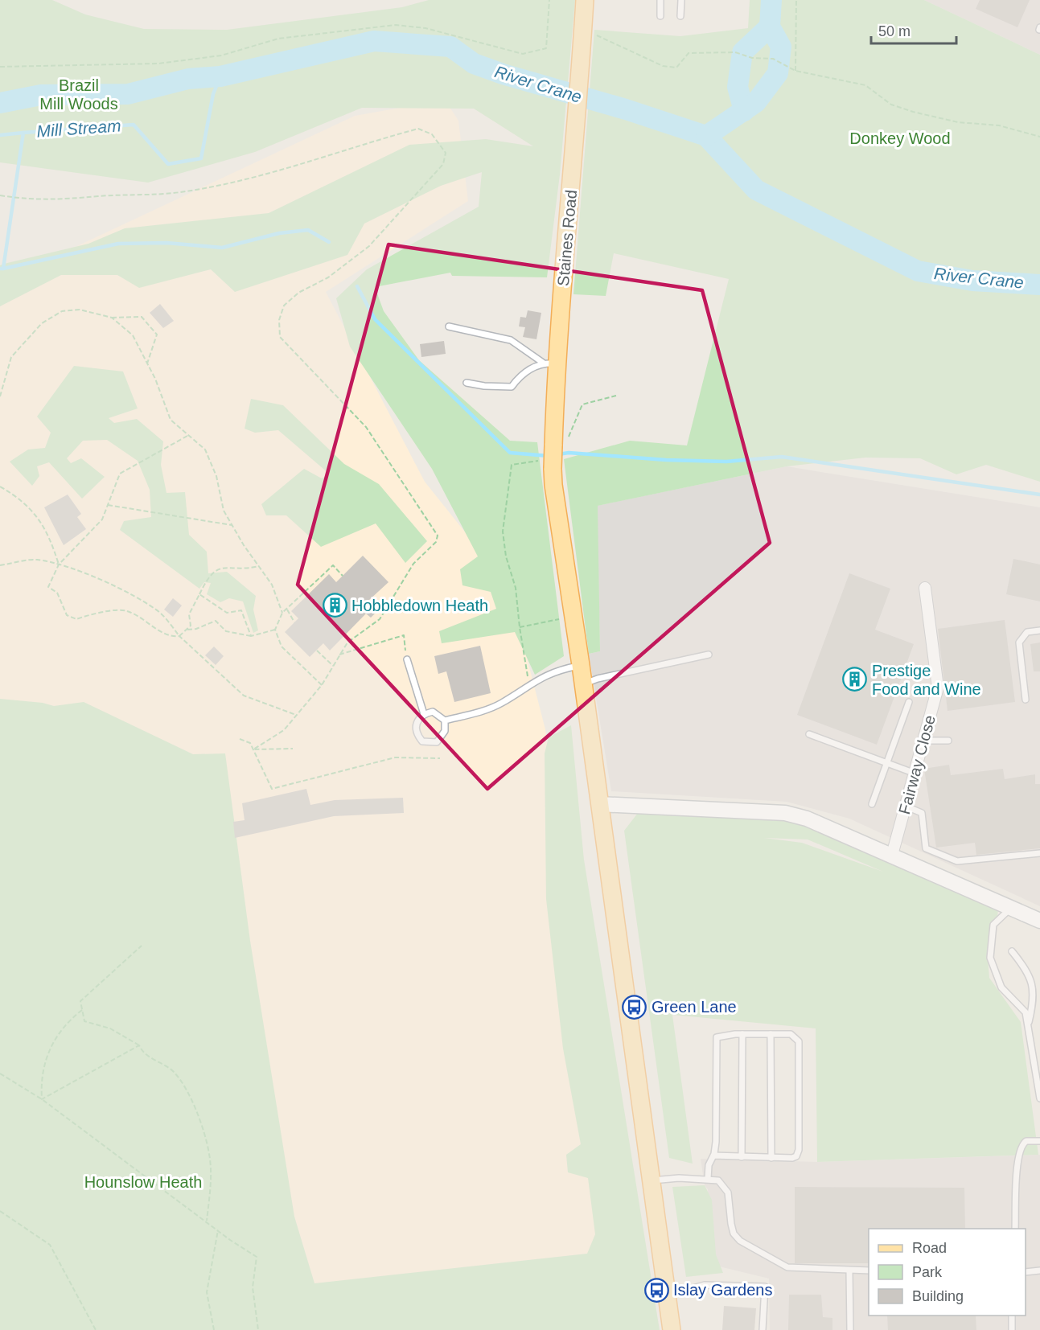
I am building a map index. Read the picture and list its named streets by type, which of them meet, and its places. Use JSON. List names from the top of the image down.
{
  "streets": {
    "main road": ["Staines Road"],
    "street": ["Fairway Close"]
  },
  "water": ["River Crane", "Mill Stream"],
  "parks": ["Brazil Mill Woods", "Donkey Wood", "Hounslow Heath"],
  "places": {
    "building": ["Hobbledown Heath", "Prestige Food and Wine"],
    "bus stop": ["Green Lane", "Islay Gardens"]
  },
  "legend": ["Road", "Park", "Building"],
  "scale_bar": "50 m"
}
